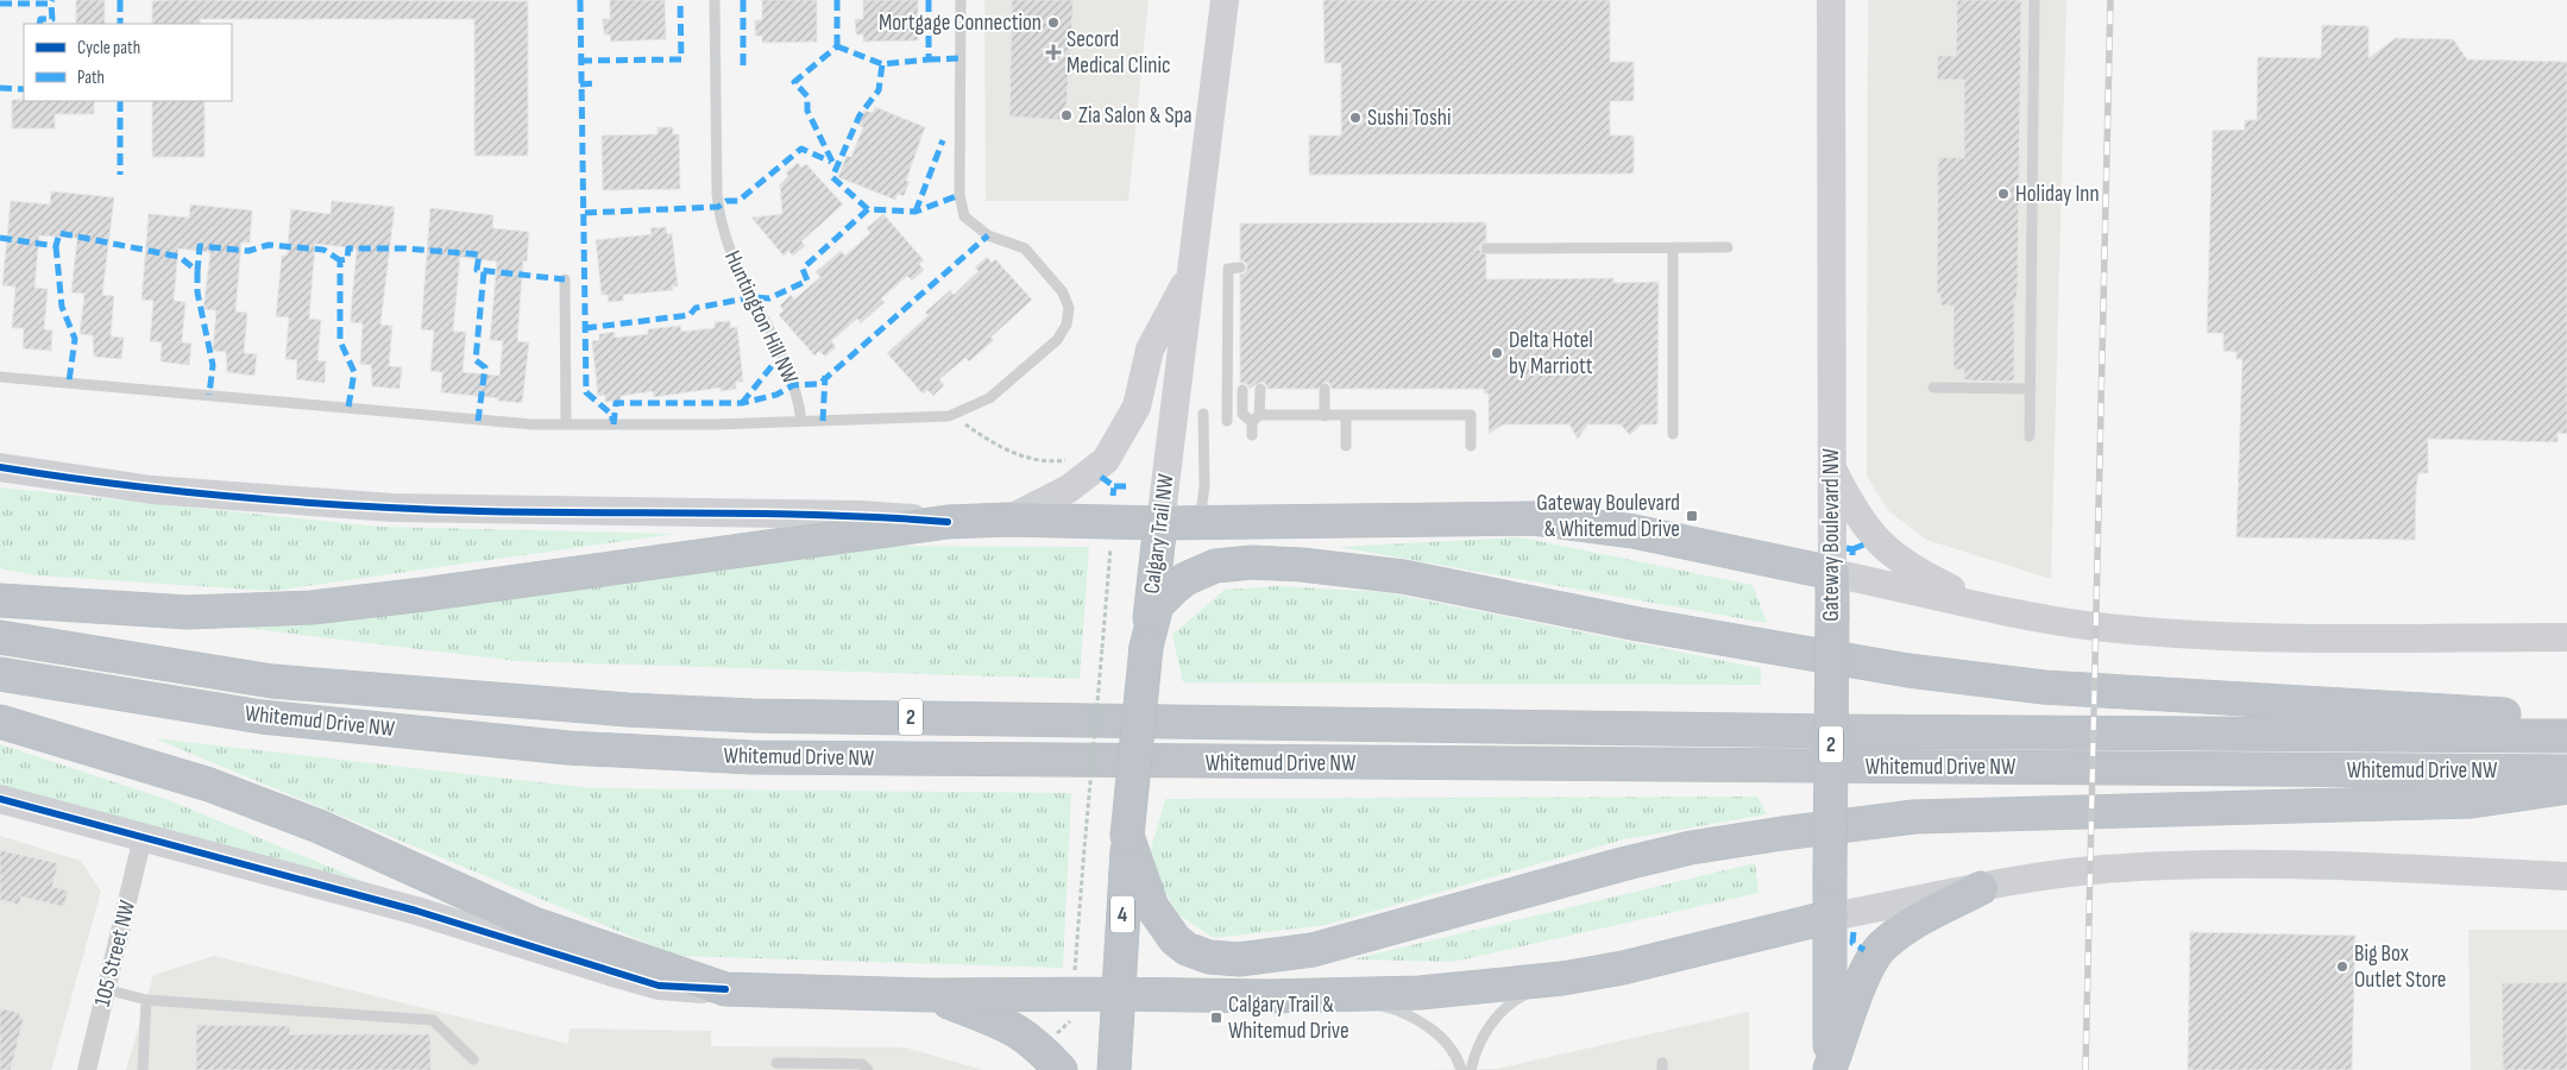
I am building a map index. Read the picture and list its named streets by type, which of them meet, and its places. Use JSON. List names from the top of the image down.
{
  "streets": {
    "highway": [
      "Calgary Trail NW",
      "Gateway Boulevard NW",
      "2",
      "Whitemud Drive NW",
      "4"
    ],
    "street": ["105 Street NW"],
    "lane": ["Huntington Hill NW"]
  },
  "places": {
    "other": [
      "Mortgage Connection",
      "Zia Salon & Spa",
      "Sushi Toshi",
      "Holiday Inn",
      "Delta Hotel by Marriott",
      "Big Box Outlet Store"
    ],
    "health": ["Secord Medical Clinic"],
    "transit": ["Gateway Boulevard & Whitemud Drive", "Calgary Trail & Whitemud Drive"]
  },
  "legend": ["Cycle path", "Path"]
}
